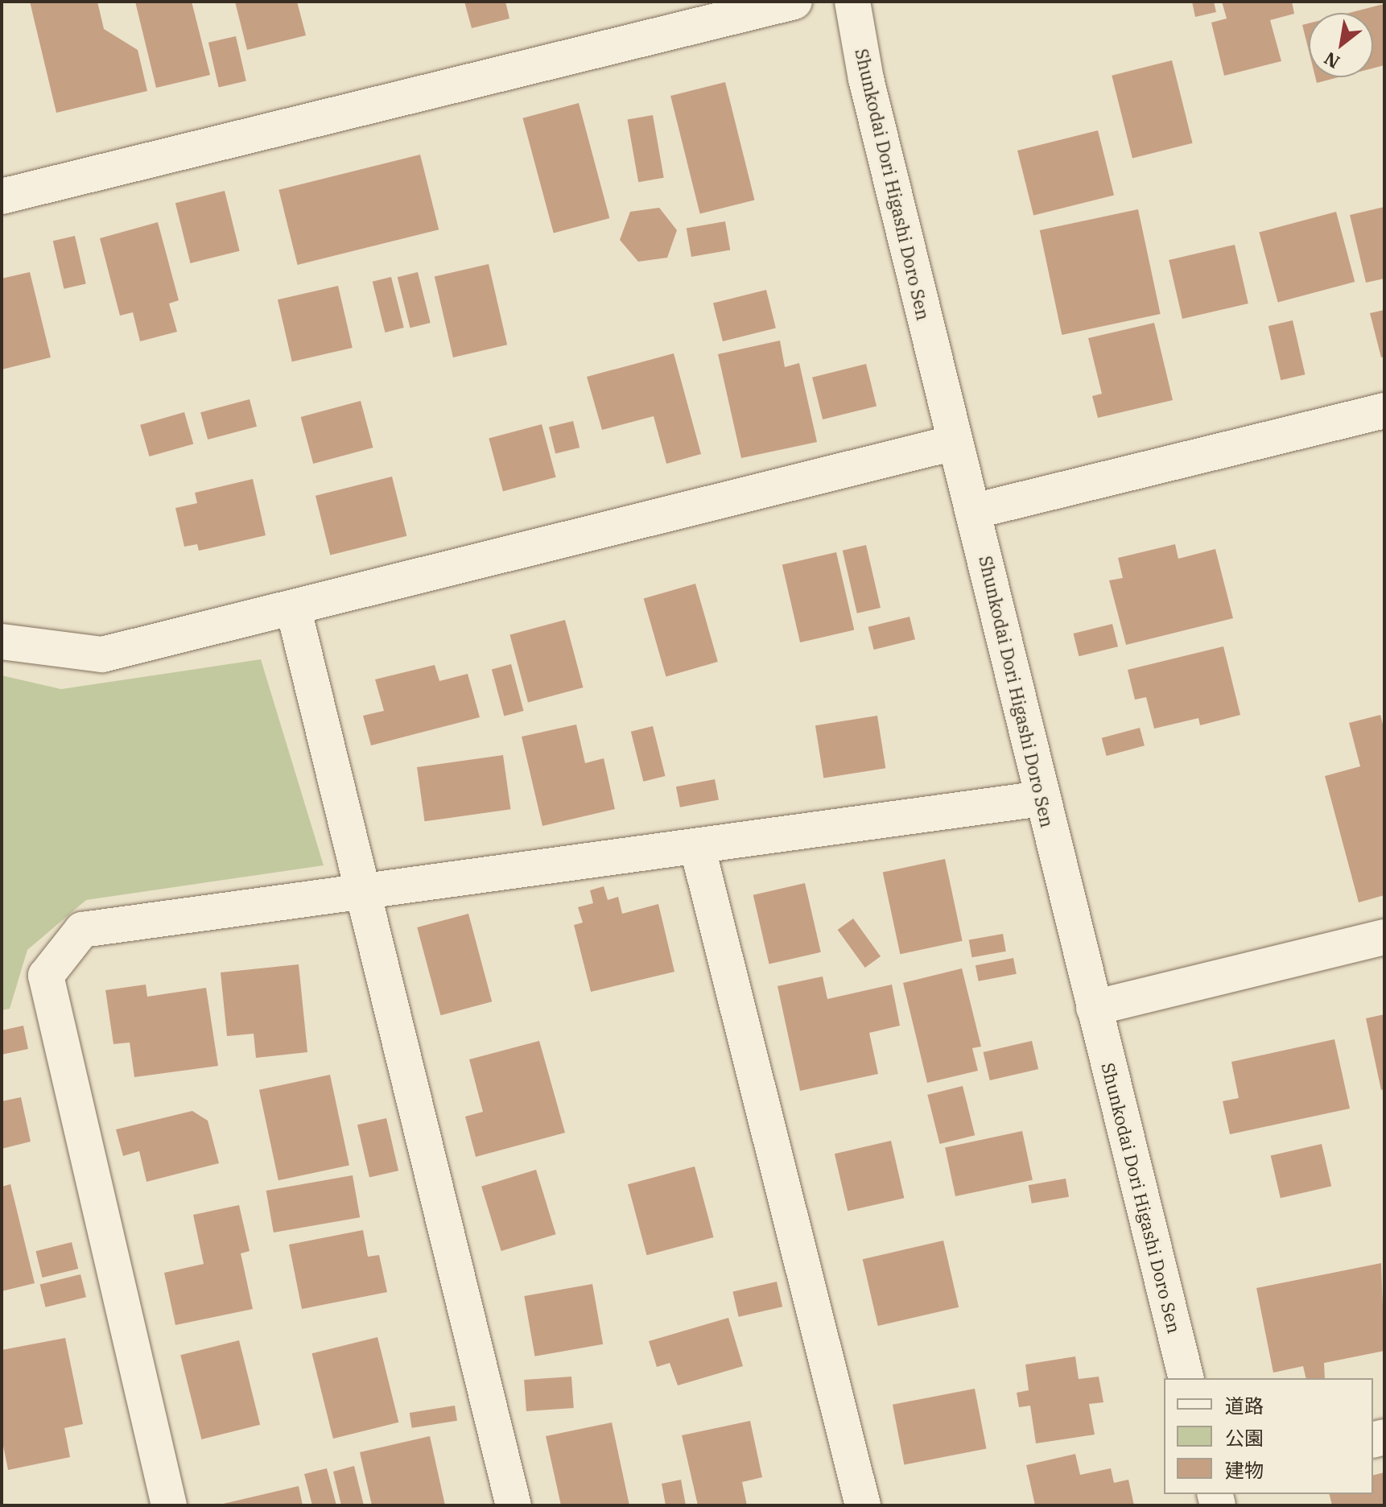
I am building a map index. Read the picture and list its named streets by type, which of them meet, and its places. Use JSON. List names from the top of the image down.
{
  "streets": {
    "street": ["Shunkodai Dori Higashi Doro Sen"]
  },
  "legend": ["道路", "公園", "建物"],
  "north": "bottom left"
}
